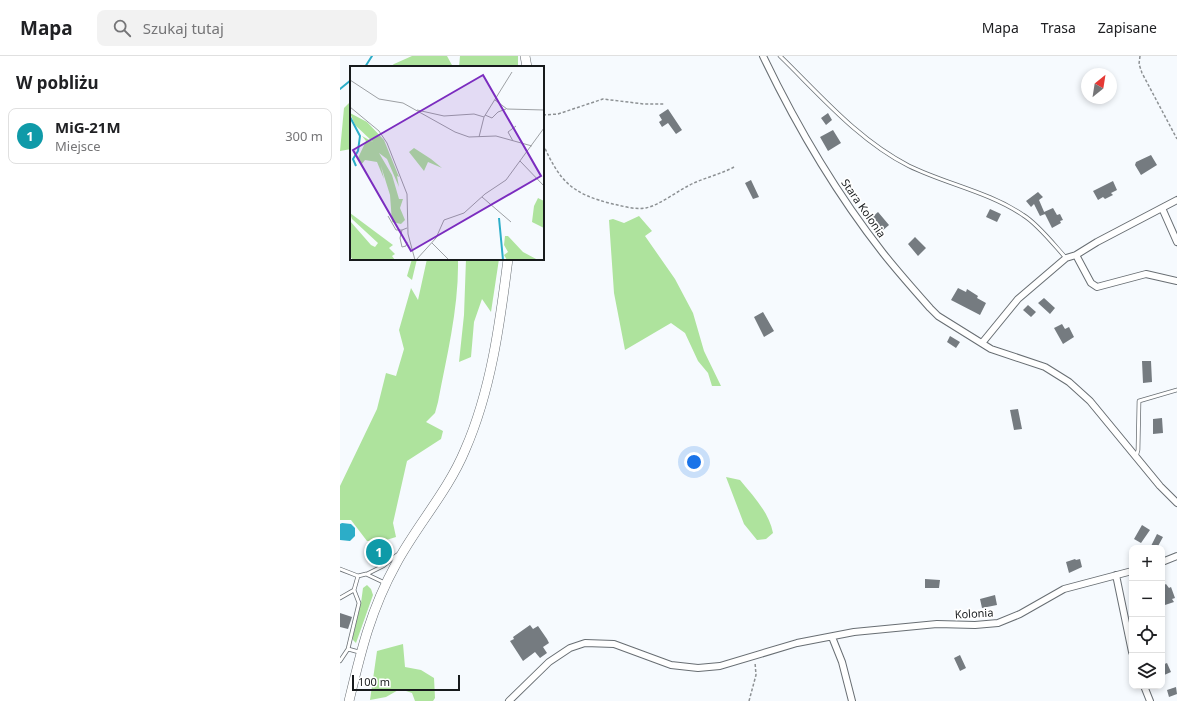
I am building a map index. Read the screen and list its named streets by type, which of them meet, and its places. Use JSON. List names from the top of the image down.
{
  "streets": {
    "street": ["Stara Kolonia", "Kolonia"]
  },
  "scale_bar": "100 m",
  "north": "top right",
  "page": {
    "header": "Mapa",
    "search": "Szukaj tutaj",
    "nav": ["Mapa", "Trasa", "Zapisane"],
    "heading": "W pobliżu",
    "list": [
      {
        "mark": "1",
        "name": "MiG-21M",
        "note": "Miejsce",
        "value": "300 m"
      }
    ],
    "pins": "1",
    "map_buttons": ["+", "−"],
    "scale": "100 m"
  }
}
